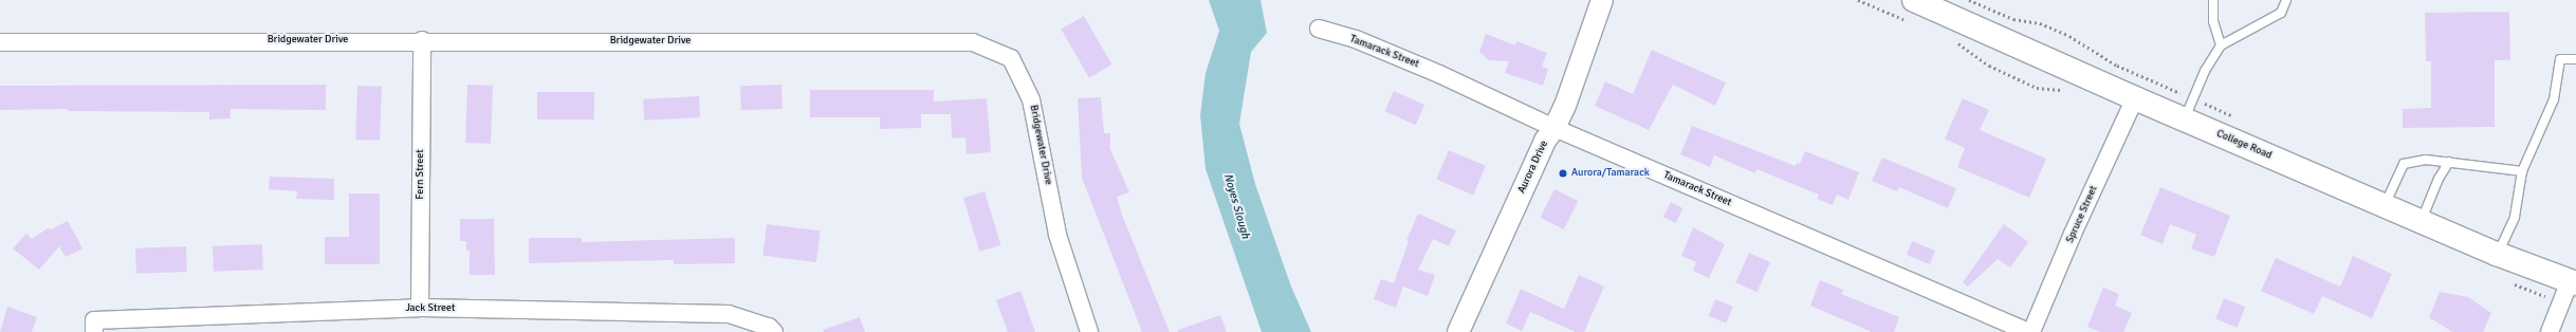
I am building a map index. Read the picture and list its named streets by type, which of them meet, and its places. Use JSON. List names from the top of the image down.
{
  "streets": {
    "main road": ["College Road"],
    "street": [
      "Bridgewater Drive",
      "Tamarack Street",
      "Aurora Drive",
      "Fern Street",
      "Spruce Street",
      "Jack Street"
    ]
  },
  "crossings": [
    ["Bridgewater Drive", "Fern Street"],
    ["Tamarack Street", "Aurora Drive"],
    ["Tamarack Street", "Spruce Street"],
    ["College Road", "Spruce Street"],
    ["Fern Street", "Jack Street"]
  ],
  "water": ["Noyes Slough"],
  "places": ["Aurora/Tamarack"]
}
